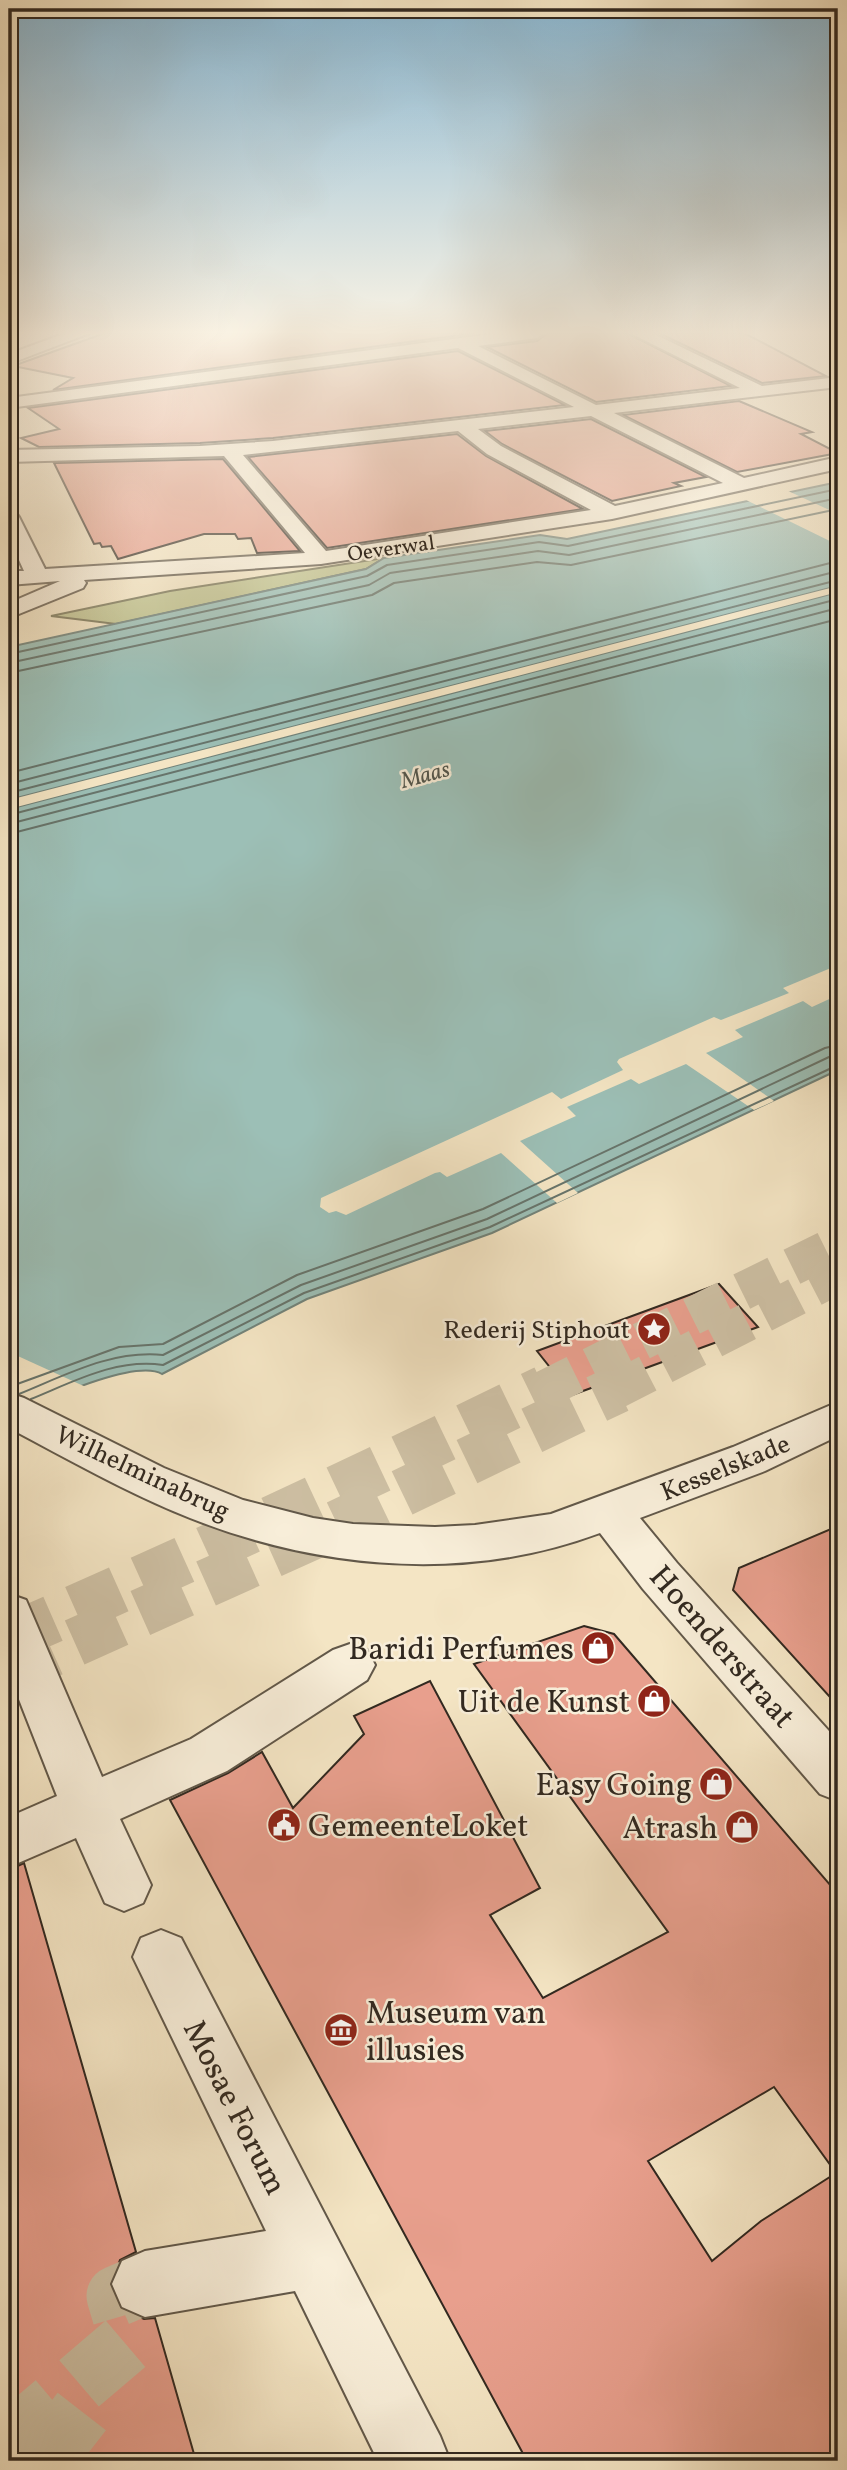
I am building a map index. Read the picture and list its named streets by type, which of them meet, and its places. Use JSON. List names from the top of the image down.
{
  "streets": {
    "street": [
      "Oeverwal",
      "Kesselskade",
      "Wilhelminabrug",
      "Hoenderstraat",
      "Mosae Forum"
    ]
  },
  "crossings": [
    ["Kesselskade", "Wilhelminabrug"],
    ["Kesselskade", "Hoenderstraat"],
    ["Wilhelminabrug", "Hoenderstraat"]
  ],
  "water": ["Maas"],
  "places": {
    "place": ["Rederij Stiphout"],
    "shop": [
      "Baridi Perfumes",
      "Uit de Kunst",
      "Easy Going",
      "Atrash"
    ],
    "public building": ["GemeenteLoket"],
    "museum": ["Museum van illusies"]
  }
}
